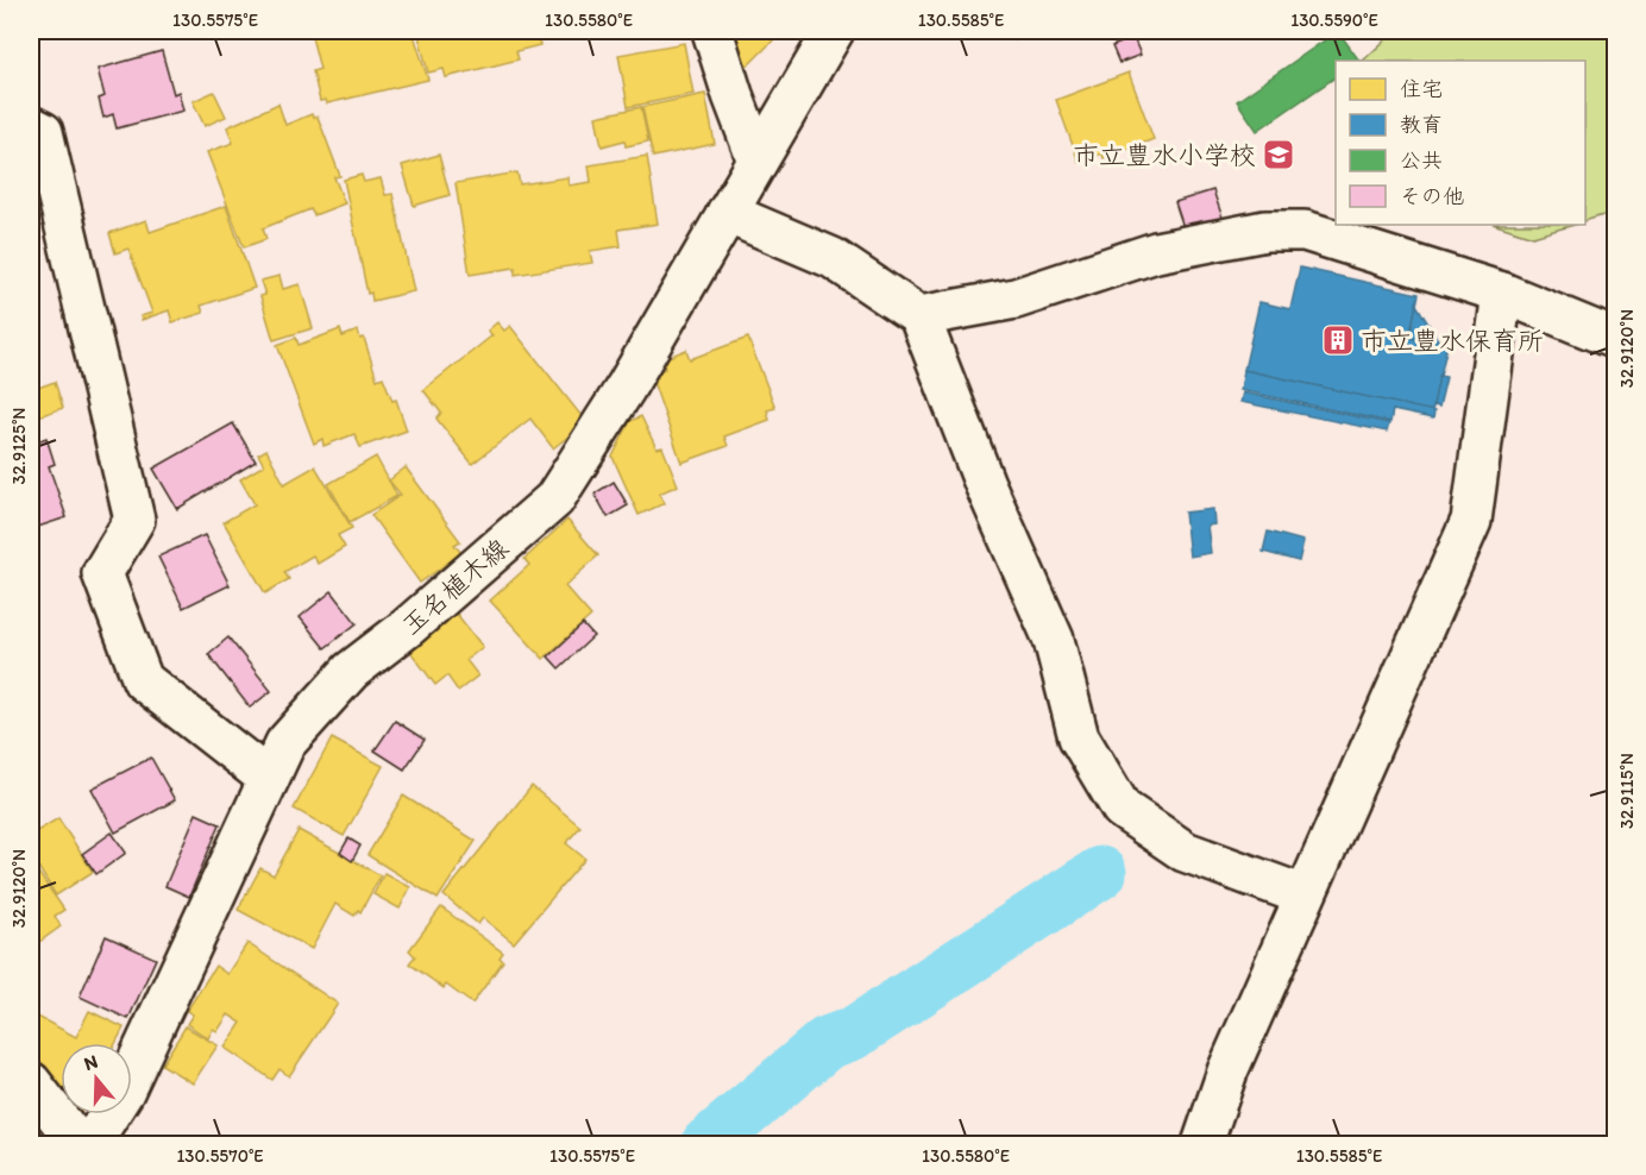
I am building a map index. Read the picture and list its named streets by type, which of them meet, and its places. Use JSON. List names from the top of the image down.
{
  "streets": {
    "street": ["玉名植木線"]
  },
  "places": {
    "school or university": ["市立豊水小学校"],
    "building": ["市立豊水保育所"]
  },
  "legend": [
    "住宅",
    "教育",
    "公共",
    "その他"
  ],
  "north": "top",
  "coordinates": [
    "130.5575°E",
    "130.5580°E",
    "130.5585°E",
    "130.5590°E",
    "32.9120°N",
    "32.9125°N",
    "32.9115°N",
    "130.5570°E"
  ]
}
